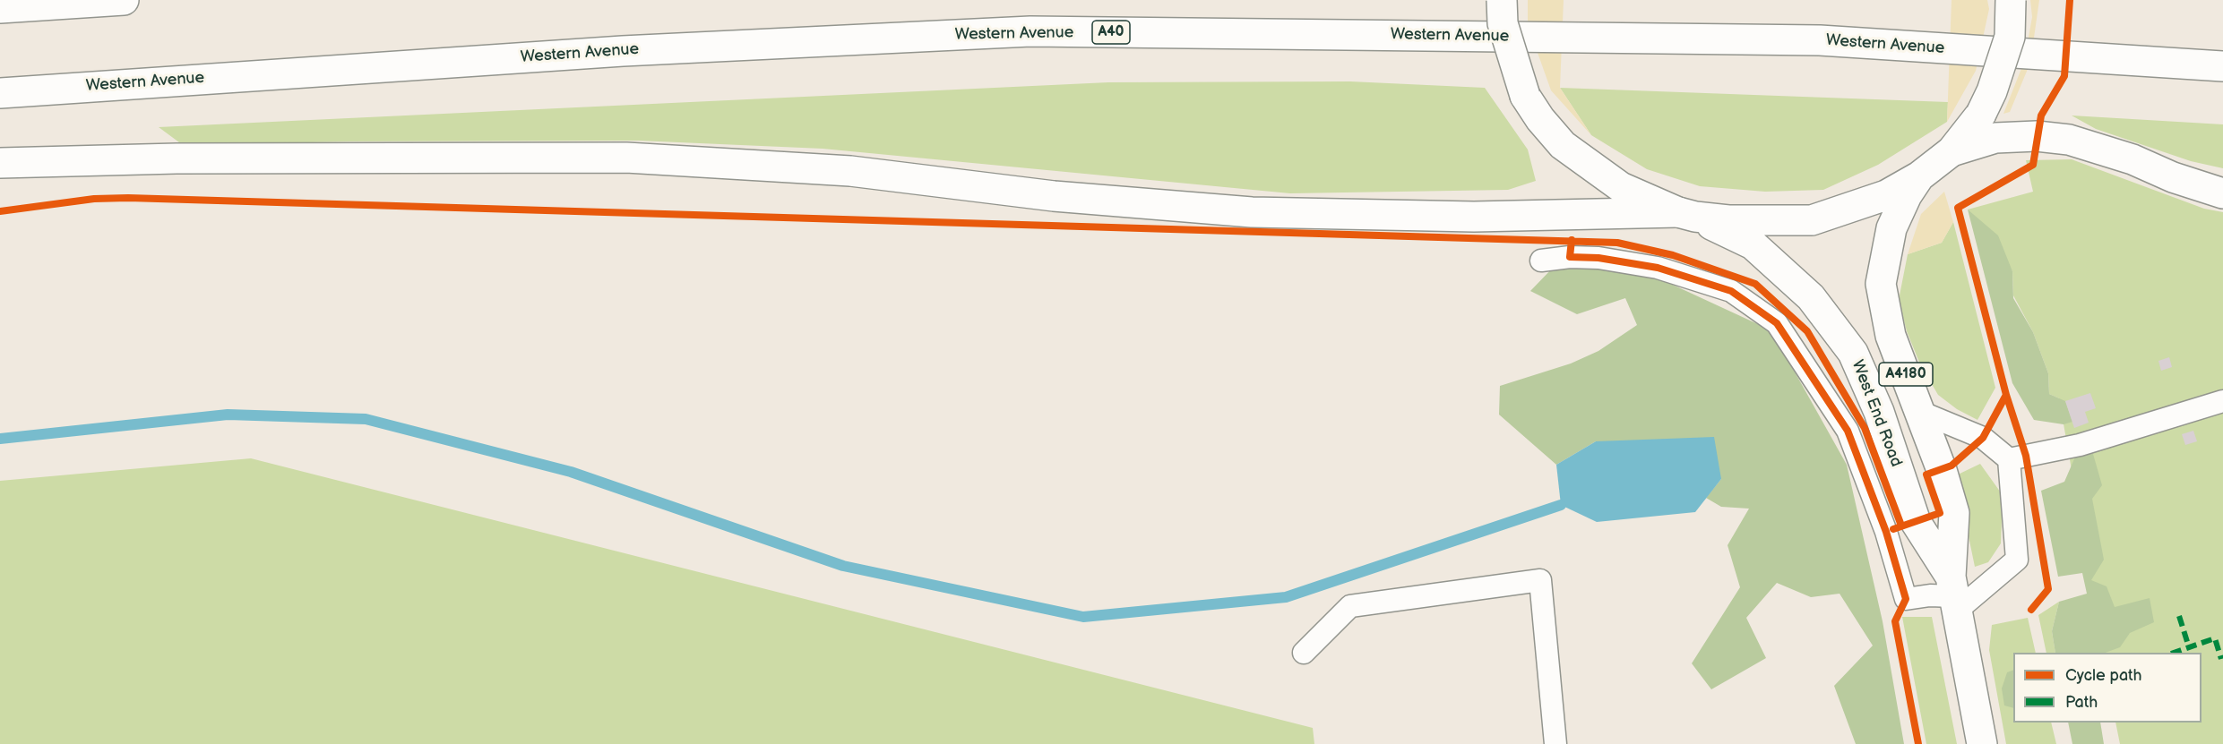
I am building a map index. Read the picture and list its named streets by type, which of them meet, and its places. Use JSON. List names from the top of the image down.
{
  "streets": {
    "main road": [
      "A40",
      "Western Avenue",
      "A4180",
      "West End Road"
    ]
  },
  "legend": ["Cycle path", "Path"]
}
